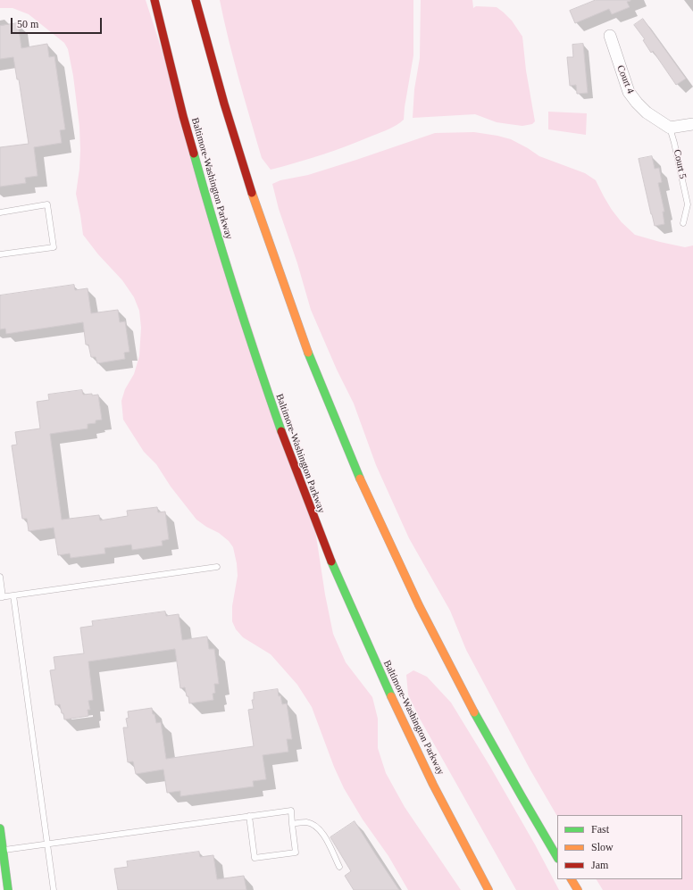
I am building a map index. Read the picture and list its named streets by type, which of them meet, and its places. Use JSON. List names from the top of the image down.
{
  "streets": {
    "main road": ["Baltimore-Washington Parkway"],
    "street": ["Court 4"],
    "lane": ["Court 5"]
  },
  "crossings": [
    ["Court 4", "Court 5"]
  ],
  "legend": ["Fast", "Slow", "Jam"],
  "scale_bar": "50 m"
}
